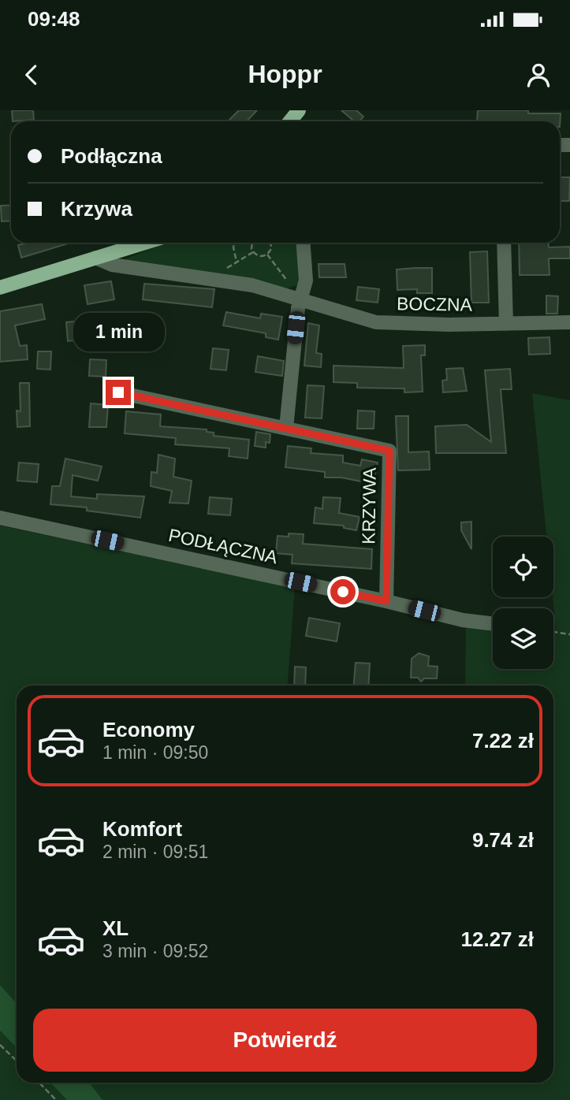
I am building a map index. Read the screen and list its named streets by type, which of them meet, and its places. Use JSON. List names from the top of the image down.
{
  "streets": {
    "street": ["BOCZNA", "KRZYWA", "PODŁĄCZNA"]
  },
  "crossings": [
    ["KRZYWA", "PODŁĄCZNA"]
  ],
  "page": {
    "status": "09:48",
    "header": "Hoppr",
    "banner": ["Podłączna", "Krzywa"],
    "bubble": "1 min",
    "list": [
      {
        "name": "Economy",
        "note": "1 min · 09:50",
        "value": "7.22 zł"
      },
      {
        "name": "Komfort",
        "note": "2 min · 09:51",
        "value": "9.74 zł"
      },
      {
        "name": "XL",
        "note": "3 min · 09:52",
        "value": "12.27 zł"
      }
    ],
    "buttons": "Potwierdź"
  }
}
